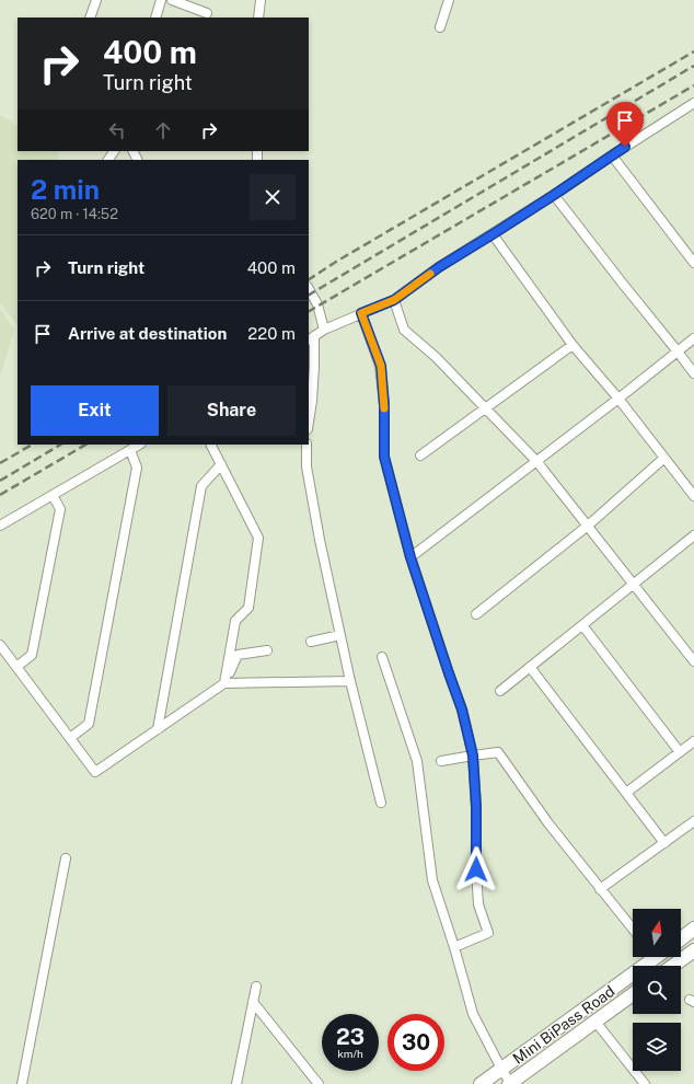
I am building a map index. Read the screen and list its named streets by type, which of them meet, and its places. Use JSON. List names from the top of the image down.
{
  "streets": {
    "main road": ["Mini BiPass Road"]
  },
  "north": "top",
  "page": {
    "turn": ["400 m", "Turn right"],
    "heading": ["2 min", "620 m · 14:52"],
    "list": [
      {
        "name": "Turn right",
        "value": "400 m"
      },
      {
        "name": "Arrive at destination",
        "value": "220 m"
      }
    ],
    "buttons": ["Exit", "Share"],
    "speed": "23 km/h",
    "limit": "30"
  }
}
